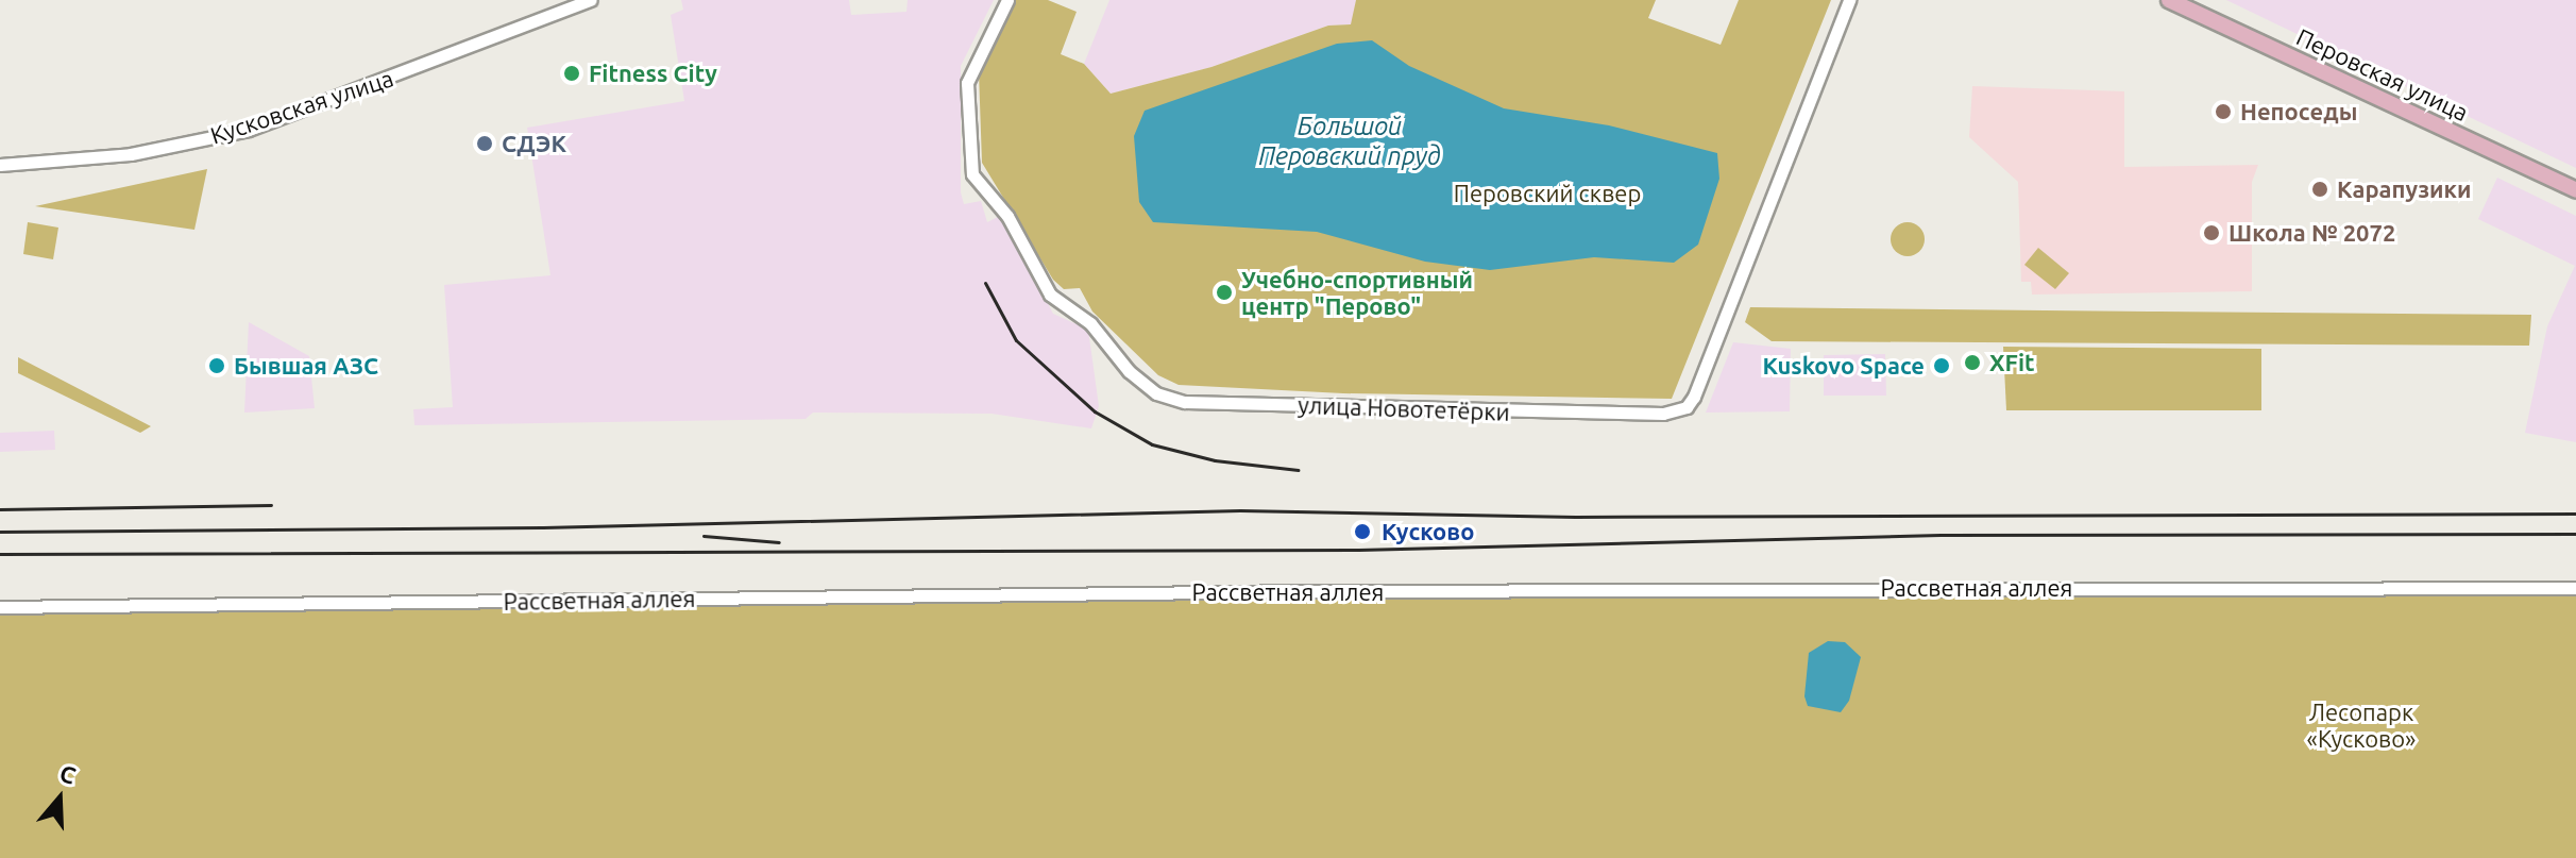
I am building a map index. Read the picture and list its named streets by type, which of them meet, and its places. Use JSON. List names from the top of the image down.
{
  "streets": {
    "main road": ["Перовская улица"],
    "street": ["Кусковская улица", "улица Новотетёрки", "Рассветная аллея"]
  },
  "water": ["Большой Перовский пруд"],
  "parks": ["Перовский сквер", "Лесопарк «Кусково»"],
  "places": [
    "Fitness City",
    "Непоседы",
    "СДЭК",
    "Карапузики",
    "Школа № 2072",
    "Учебно-спортивный центр \"Перово\"",
    "XFit",
    "Бывшая АЗС",
    "Kuskovo Space",
    "Кусково"
  ],
  "north": "top"
}
